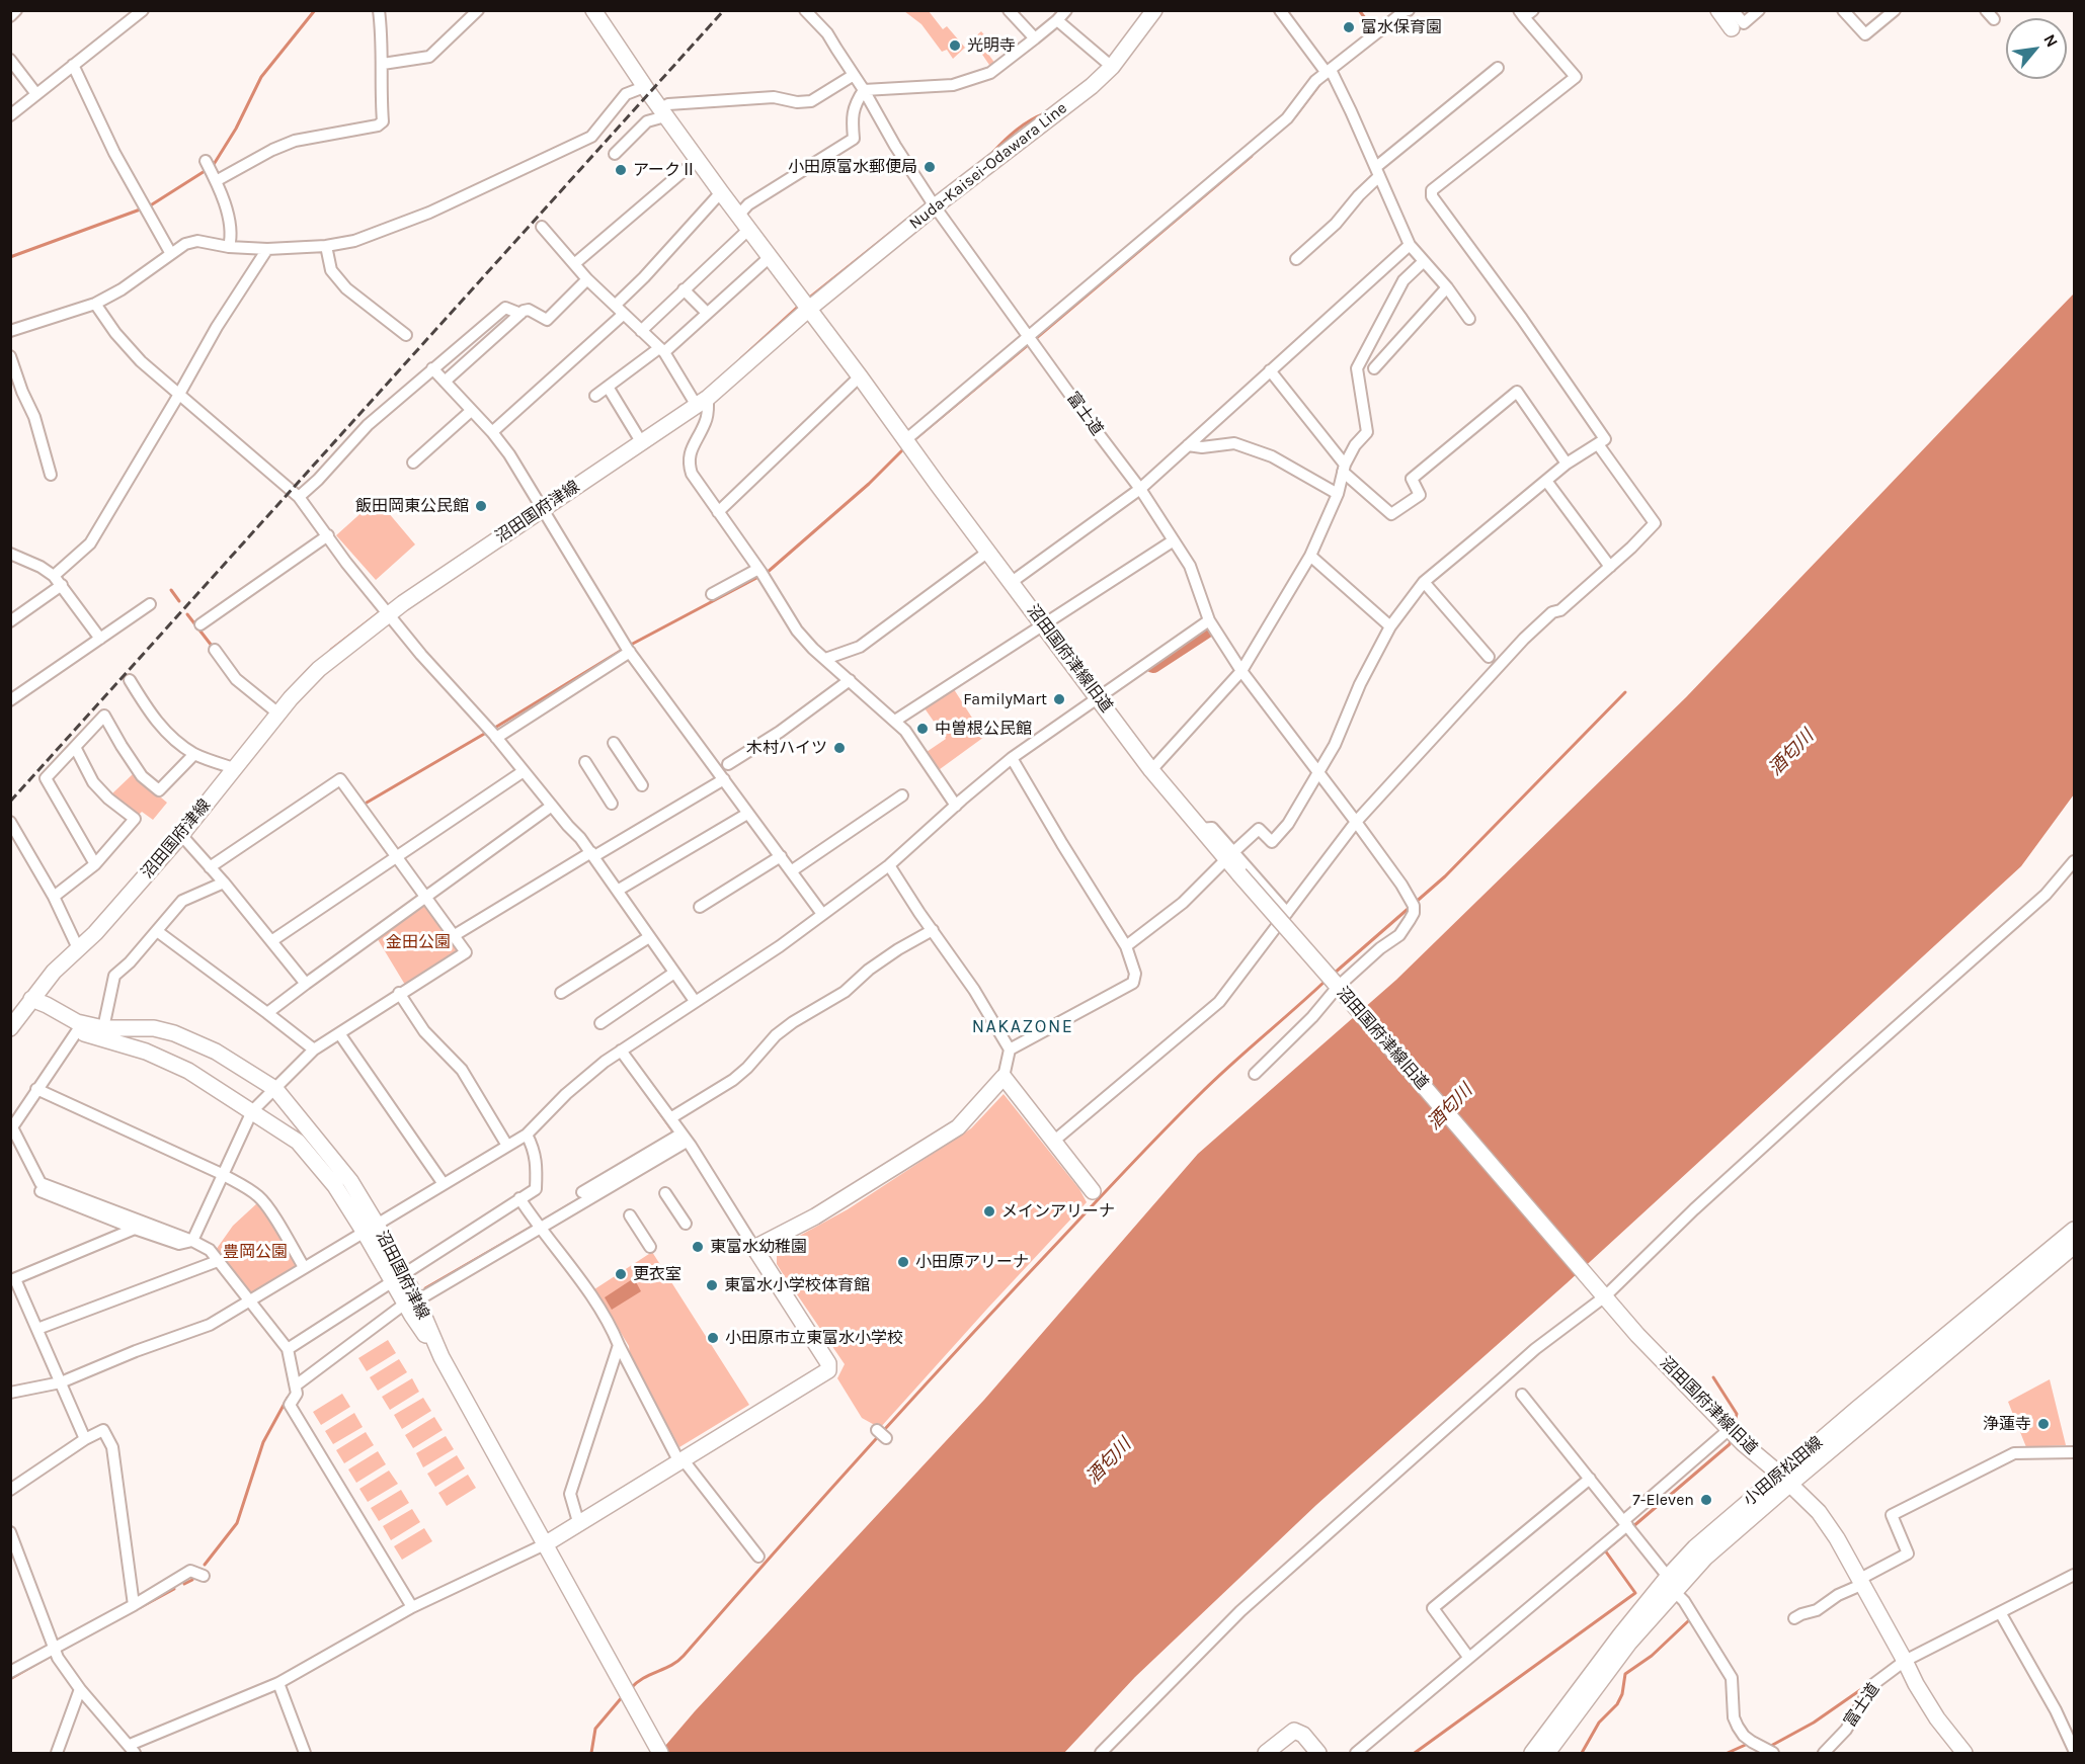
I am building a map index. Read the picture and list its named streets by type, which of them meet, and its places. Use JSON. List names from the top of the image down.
{
  "streets": {
    "main road": [
      "Nuda-Kaisei-Odawara Line",
      "沼田国府津線",
      "沼田国府津線旧道",
      "小田原松田線"
    ],
    "street": ["富士道"]
  },
  "crossings": [
    ["Nuda-Kaisei-Odawara Line", "富士道"],
    ["Nuda-Kaisei-Odawara Line", "沼田国府津線"],
    ["Nuda-Kaisei-Odawara Line", "沼田国府津線旧道"],
    ["富士道", "沼田国府津線旧道"],
    ["沼田国府津線", "沼田国府津線旧道"],
    ["沼田国府津線旧道", "小田原松田線"]
  ],
  "districts": ["NAKAZONE"],
  "water": ["酒匂川"],
  "parks": ["金田公園", "豊岡公園"],
  "places": [
    "富水保育園",
    "光明寺",
    "小田原富水郵便局",
    "アークⅡ",
    "飯田岡東公民館",
    "FamilyMart",
    "中曽根公民館",
    "木村ハイツ",
    "メインアリーナ",
    "東富水幼稚園",
    "小田原アリーナ",
    "更衣室",
    "東富水小学校体育館",
    "小田原市立東富水小学校",
    "浄蓮寺",
    "7-Eleven"
  ],
  "north": "top right"
}
